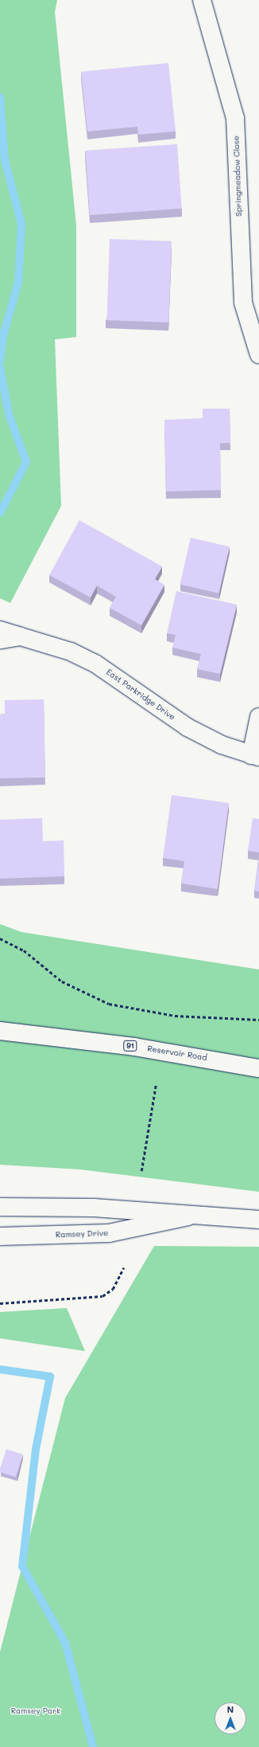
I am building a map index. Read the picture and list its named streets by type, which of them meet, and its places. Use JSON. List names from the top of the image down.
{
  "streets": {
    "main road": [
      "Springmeadow Close",
      "East Parkridge Drive",
      "91",
      "Reservoir Road",
      "Ramsey Drive"
    ]
  },
  "parks": ["Ramsey Park"],
  "north": "top"
}
